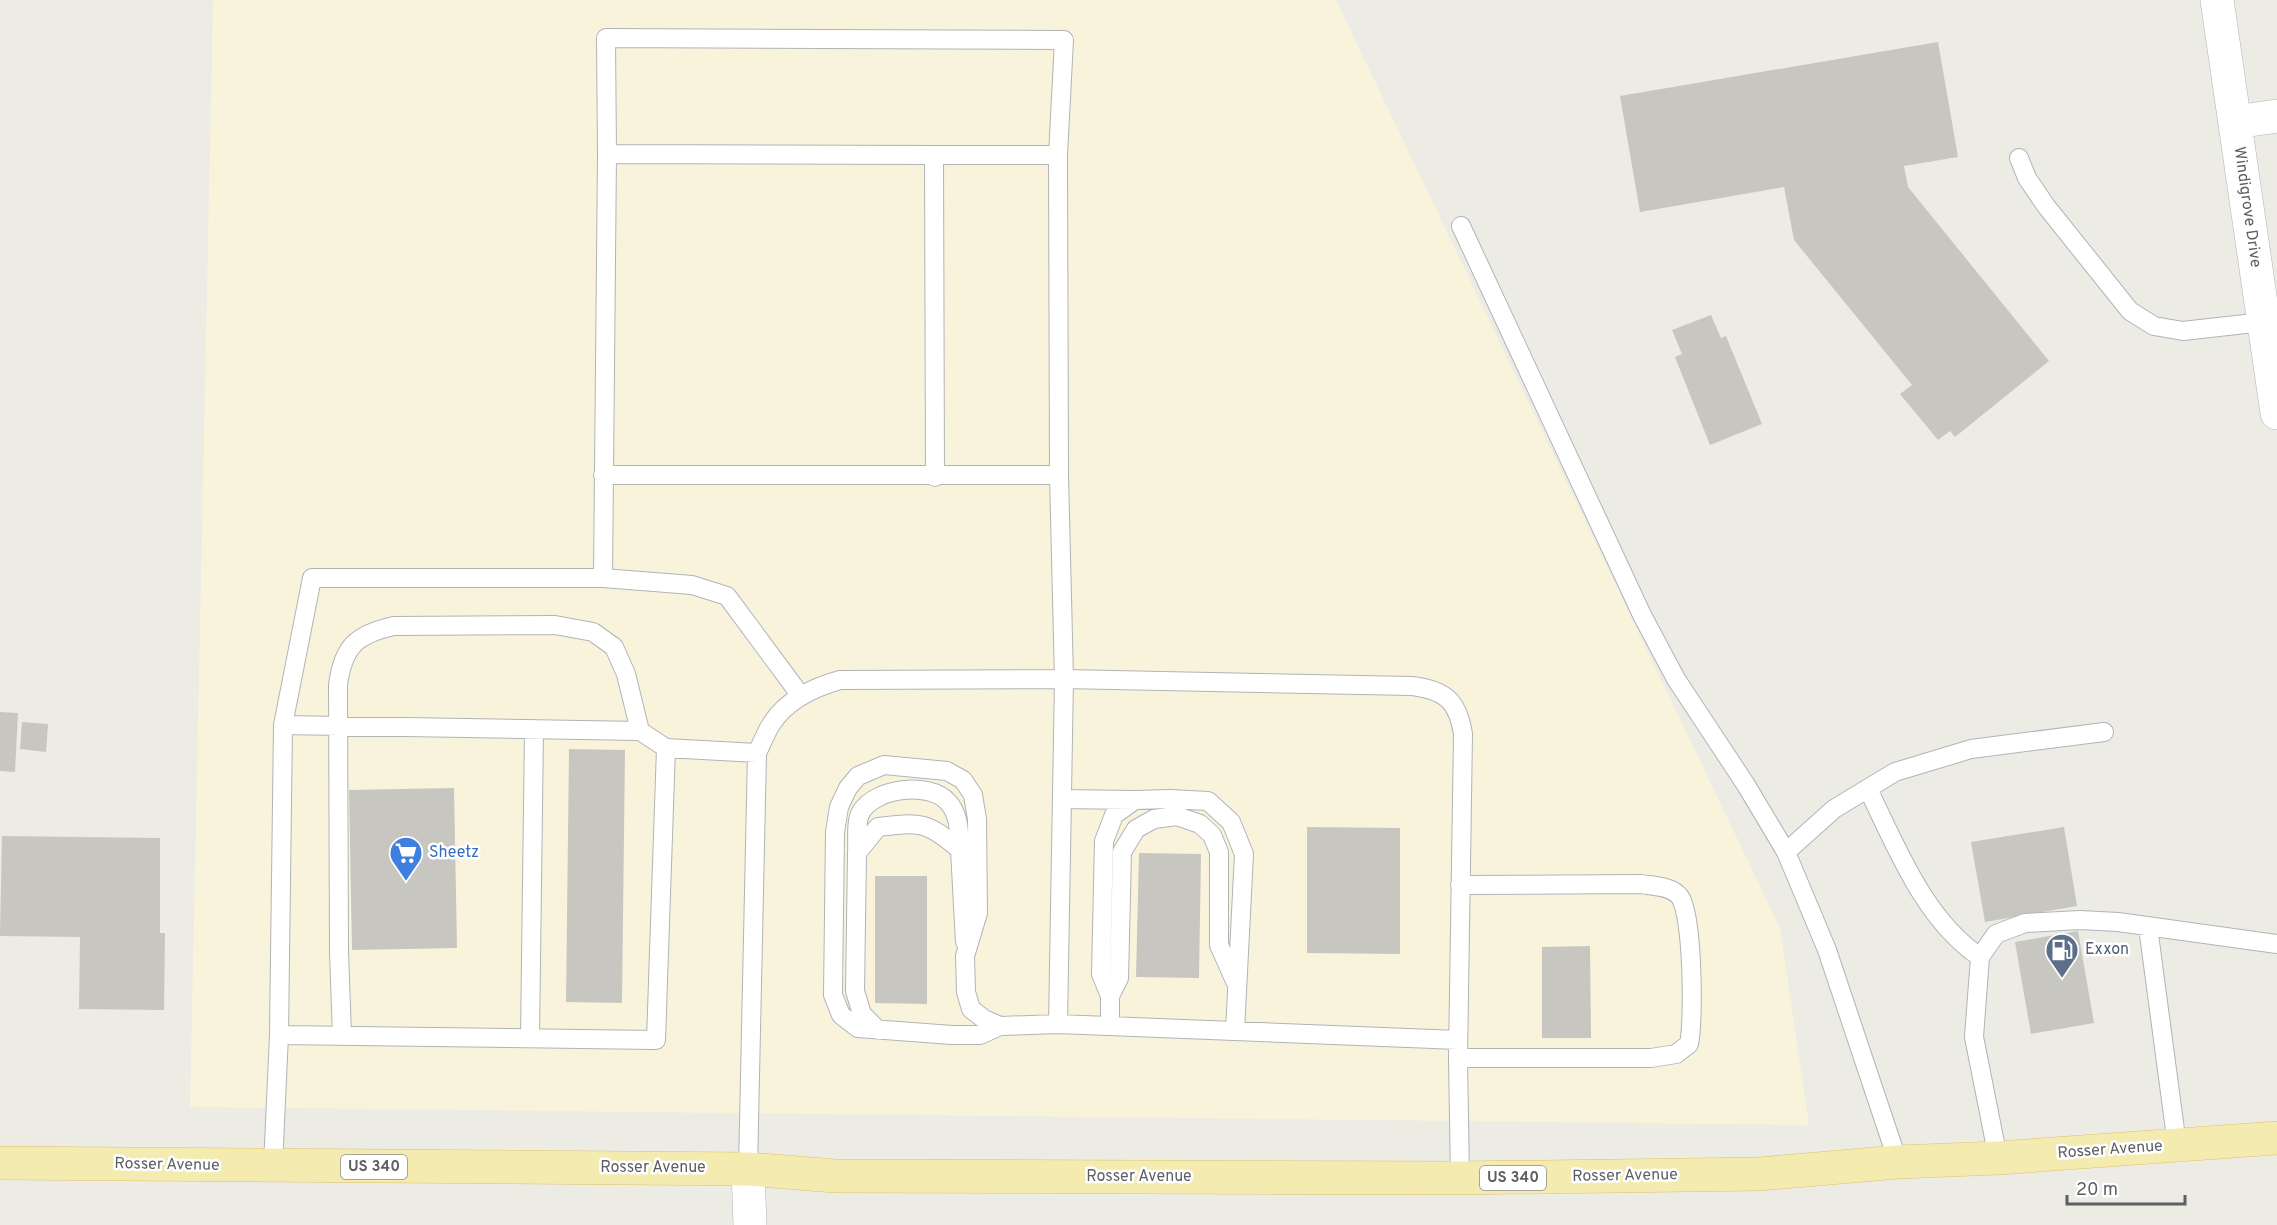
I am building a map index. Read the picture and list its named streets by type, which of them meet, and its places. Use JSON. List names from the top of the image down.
{
  "streets": {
    "main road": ["Rosser Avenue", "US 340"],
    "street": ["Windigrove Drive"]
  },
  "places": {
    "supermarket": ["Sheetz"],
    "fuel station": ["Exxon"]
  },
  "scale_bar": "20 m"
}
